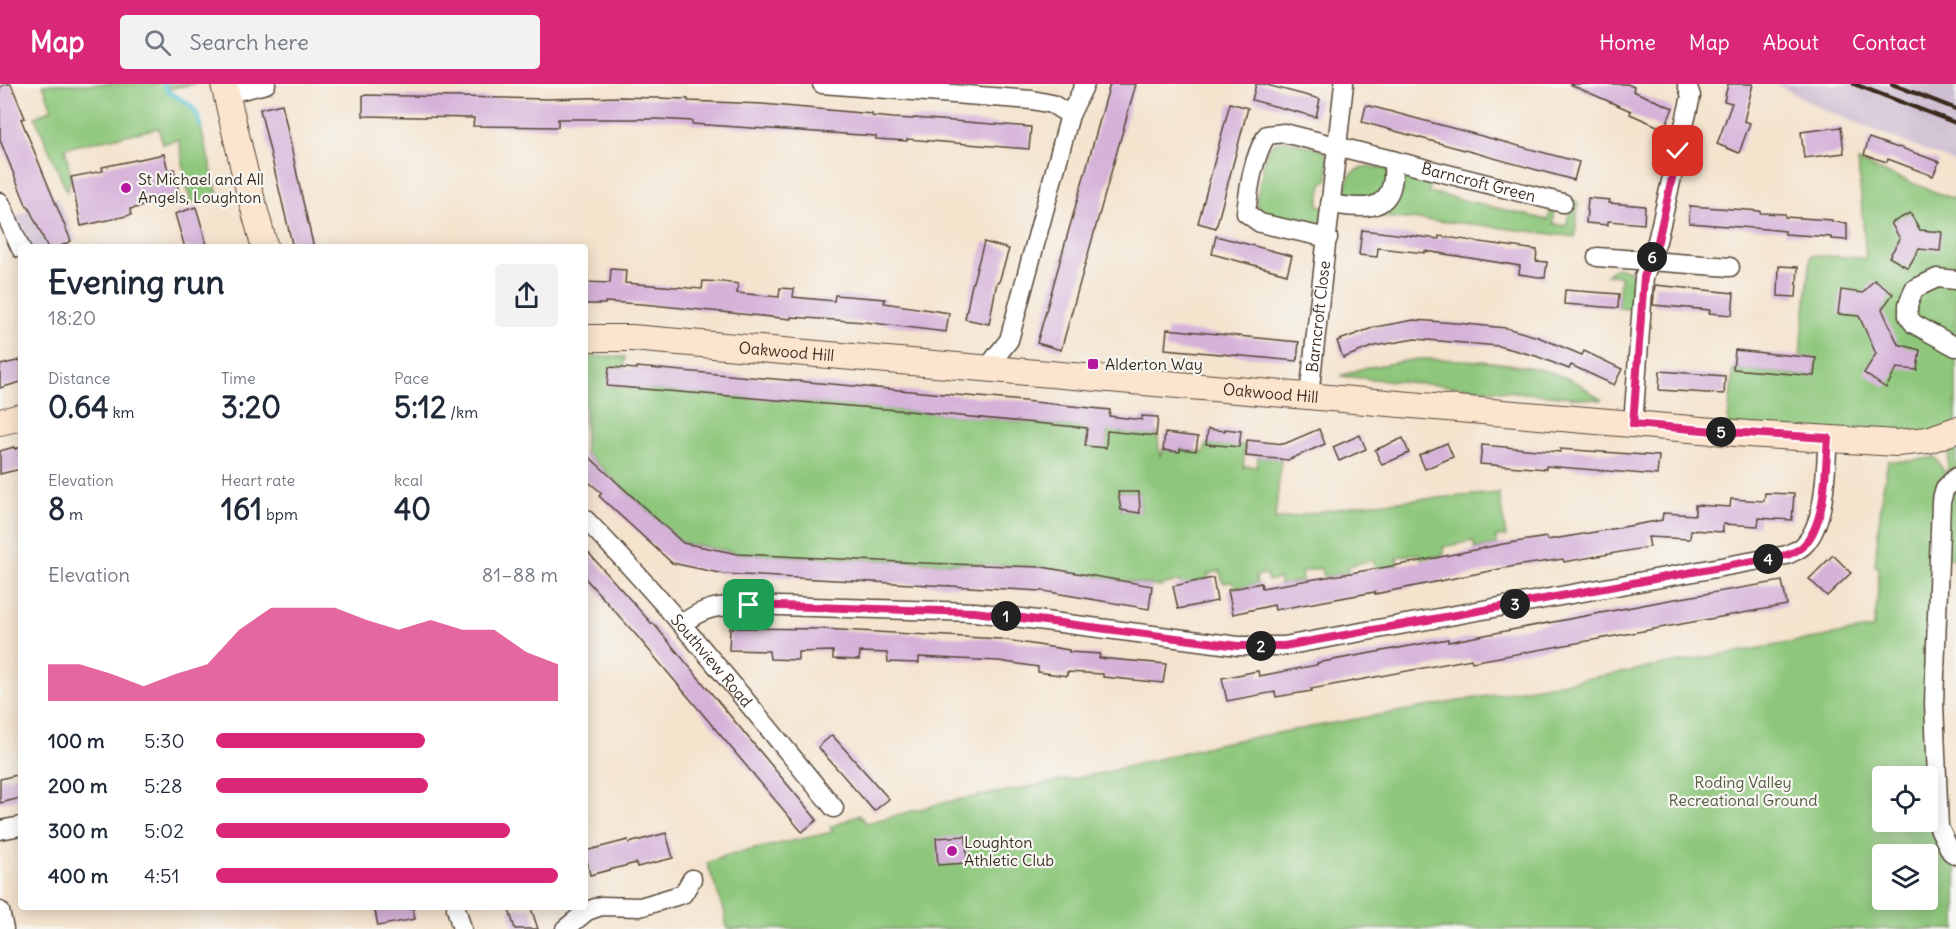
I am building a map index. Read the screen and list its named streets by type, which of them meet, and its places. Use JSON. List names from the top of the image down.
{
  "streets": {
    "street": [
      "Barncroft Green",
      "Barncroft Close",
      "Oakwood Hill",
      "Southview Road"
    ]
  },
  "crossings": [
    ["Barncroft Green", "Barncroft Close"],
    ["Barncroft Close", "Oakwood Hill"]
  ],
  "parks": ["Roding Valley Recreational Ground"],
  "places": {
    "other": ["St Michael and All Angels, Loughton", "Loughton Athletic Club"],
    "transit": ["Alderton Way"]
  },
  "page": {
    "header": "Map",
    "search": "Search here",
    "nav": [
      "Home",
      "Map",
      "About",
      "Contact"
    ],
    "pins": [
      "6",
      "5",
      "4",
      "3",
      "1",
      "2"
    ],
    "heading": ["Evening run", "18:20"],
    "stats": [
      ["Distance", "0.64 km"],
      ["Time", "3:20"],
      ["Pace", "5:12 /km"],
      ["Elevation", "8 m"],
      ["Heart rate", "161 bpm"],
      ["kcal", "40"]
    ],
    "chart": ["Elevation", "81–88 m"],
    "list": [
      {
        "name": "100 m",
        "note": "5:30"
      },
      {
        "name": "200 m",
        "note": "5:28"
      },
      {
        "name": "300 m",
        "note": "5:02"
      },
      {
        "name": "400 m",
        "note": "4:51"
      }
    ]
  }
}
